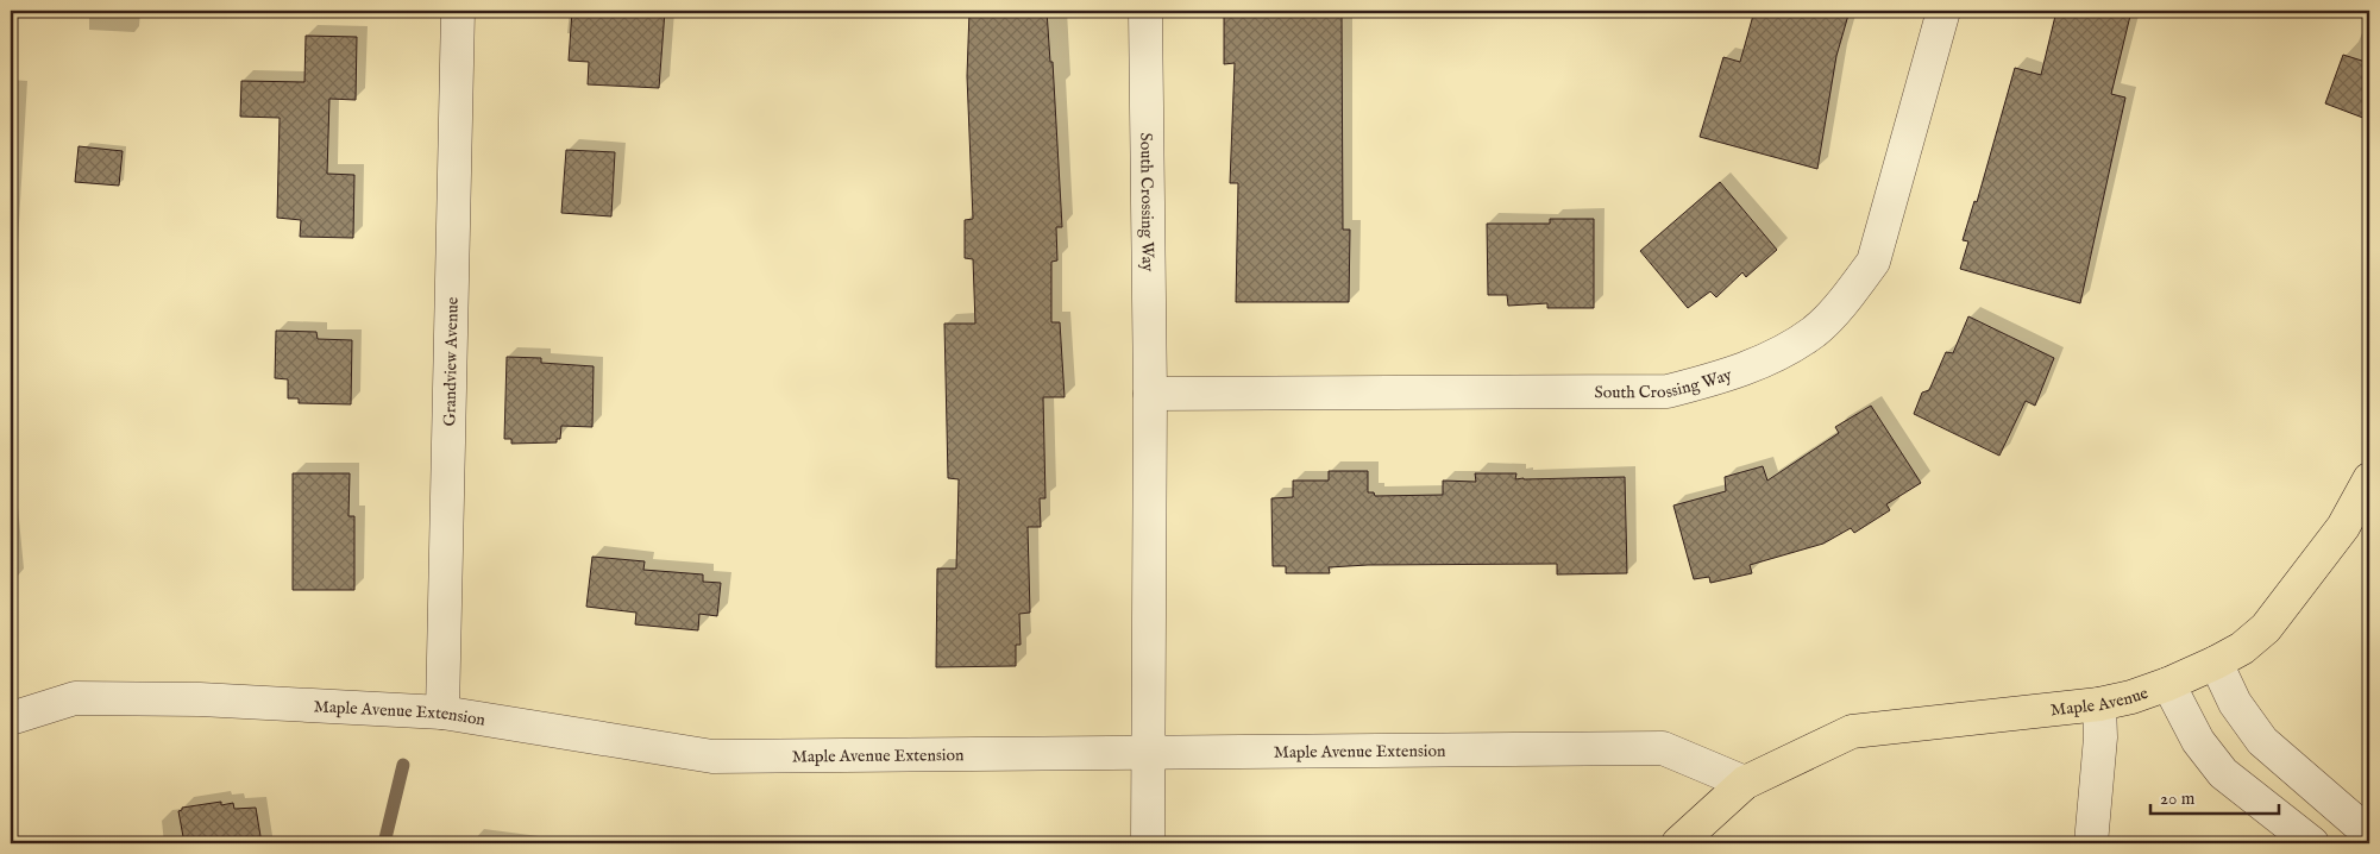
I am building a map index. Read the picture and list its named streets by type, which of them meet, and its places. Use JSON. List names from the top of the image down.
{
  "streets": {
    "main road": ["Maple Avenue"],
    "street": ["South Crossing Way", "Grandview Avenue", "Maple Avenue Extension"]
  },
  "crossings": [
    ["South Crossing Way", "Maple Avenue Extension"],
    ["Grandview Avenue", "Maple Avenue Extension"],
    ["Maple Avenue", "Maple Avenue Extension"]
  ],
  "scale_bar": "20 m"
}
